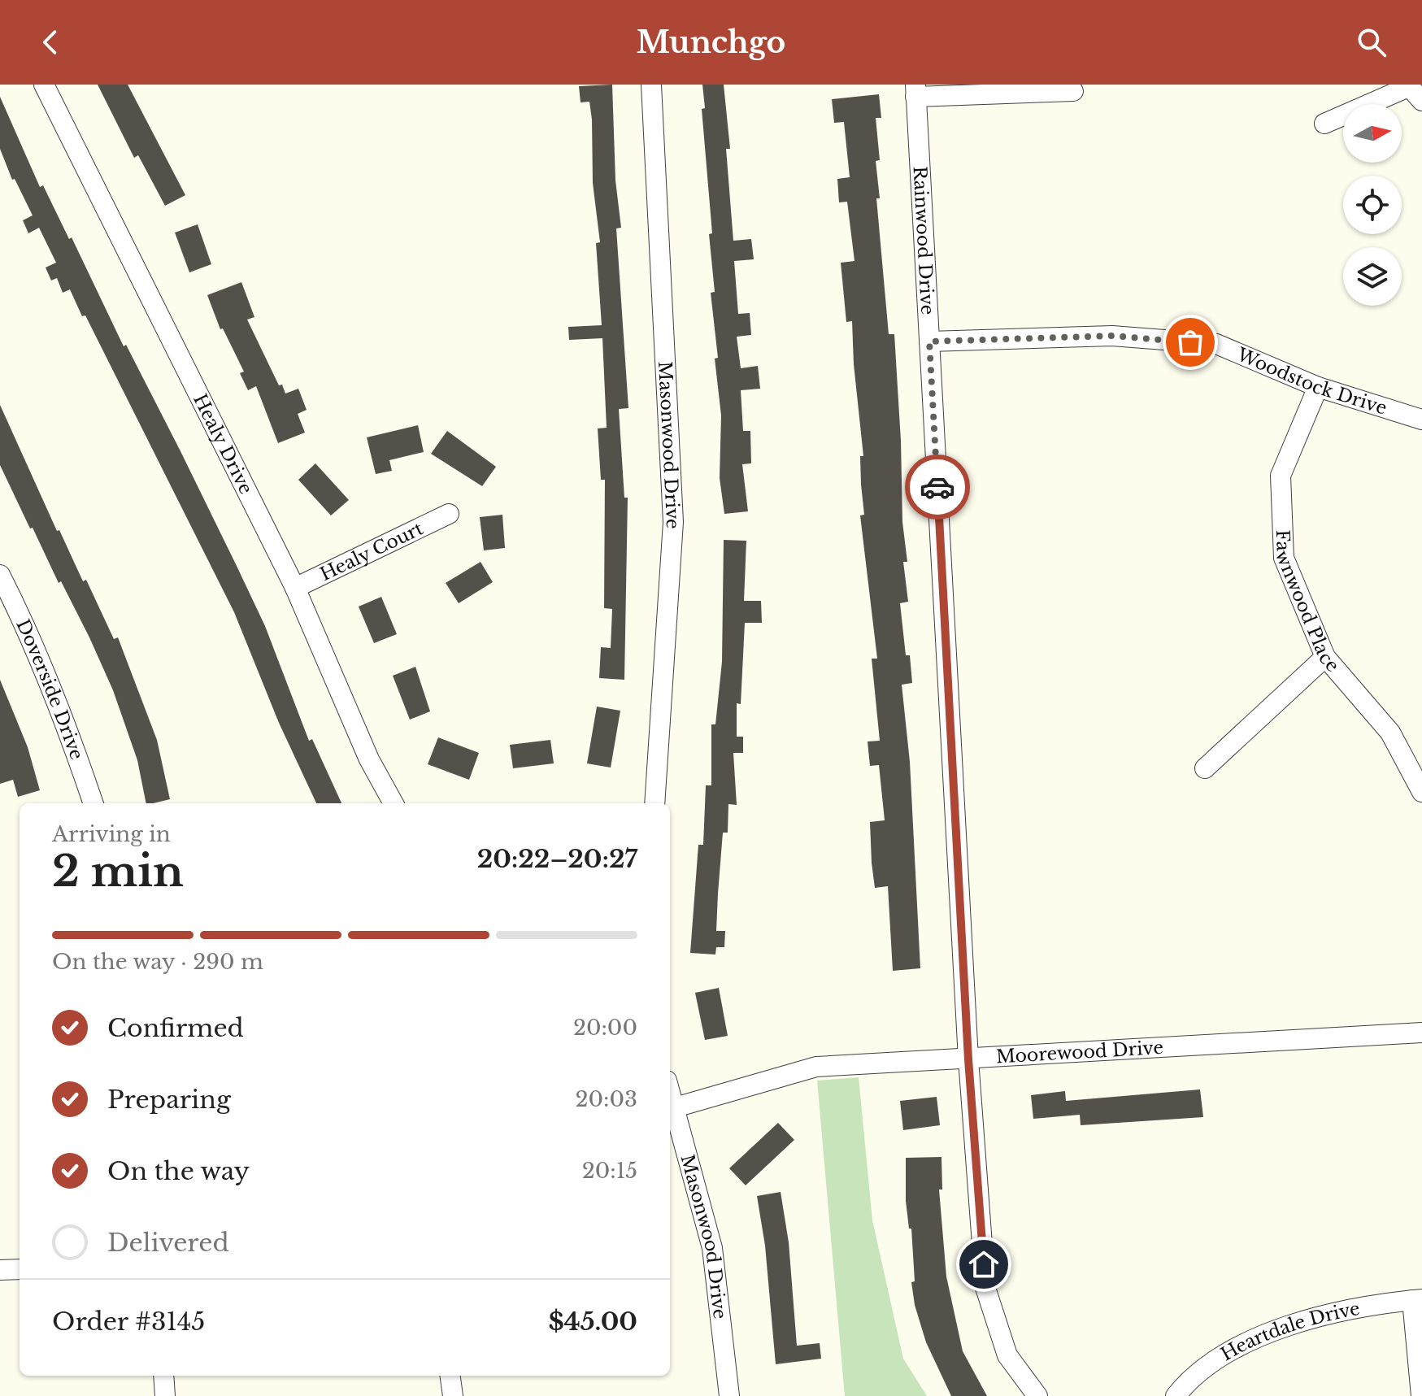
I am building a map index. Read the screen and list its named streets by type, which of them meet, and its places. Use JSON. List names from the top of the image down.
{
  "streets": {
    "street": [
      "Rainwood Drive",
      "Woodstock Drive",
      "Healy Drive",
      "Masonwood Drive",
      "Healy Court",
      "Fawnwood Place",
      "Doverside Drive",
      "Moorewood Drive",
      "Heartdale Drive"
    ]
  },
  "crossings": [
    ["Rainwood Drive", "Woodstock Drive"],
    ["Rainwood Drive", "Moorewood Drive"],
    ["Woodstock Drive", "Fawnwood Place"],
    ["Healy Drive", "Healy Court"],
    ["Masonwood Drive", "Moorewood Drive"]
  ],
  "north": "right",
  "page": {
    "header": "Munchgo",
    "heading": ["2 min", "Arriving in", "20:22–20:27"],
    "panel": ["Order #3145", "$45.00"],
    "bar": "On the way · 290 m",
    "list": [
      ["Confirmed", "20:00"],
      ["Preparing", "20:03"],
      ["On the way", "20:15"],
      "Delivered"
    ]
  }
}
